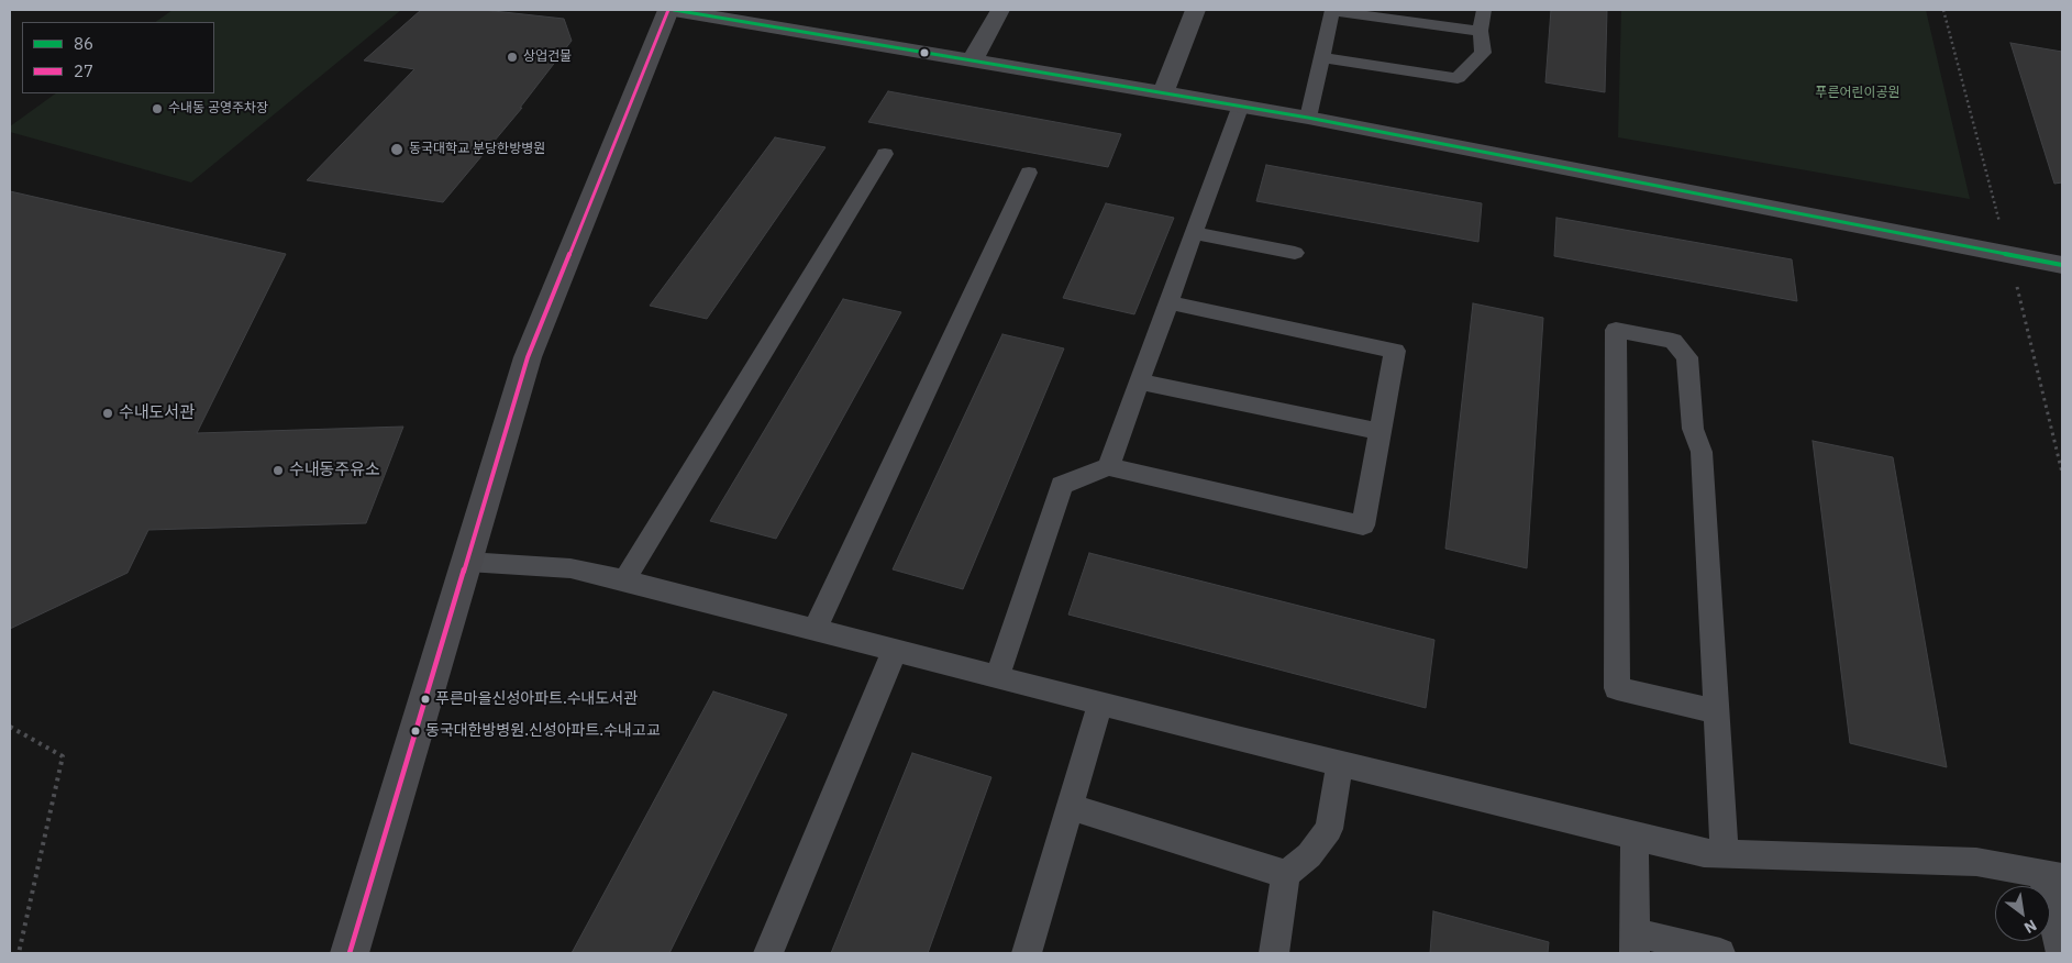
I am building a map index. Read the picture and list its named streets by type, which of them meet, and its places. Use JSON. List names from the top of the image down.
{
  "parks": ["푸른어린이공원"],
  "places": [
    "상업건물",
    "수내동 공영주차장",
    "동국대학교 분당한방병원",
    "수내도서관",
    "수내동주유소",
    "푸른마을신성아파트.수내도서관",
    "동국대한방병원.신성아파트.수내고교"
  ],
  "lines": ["transit line 86", "transit line 27"],
  "legend": ["86", "27"],
  "north": "bottom right"
}
